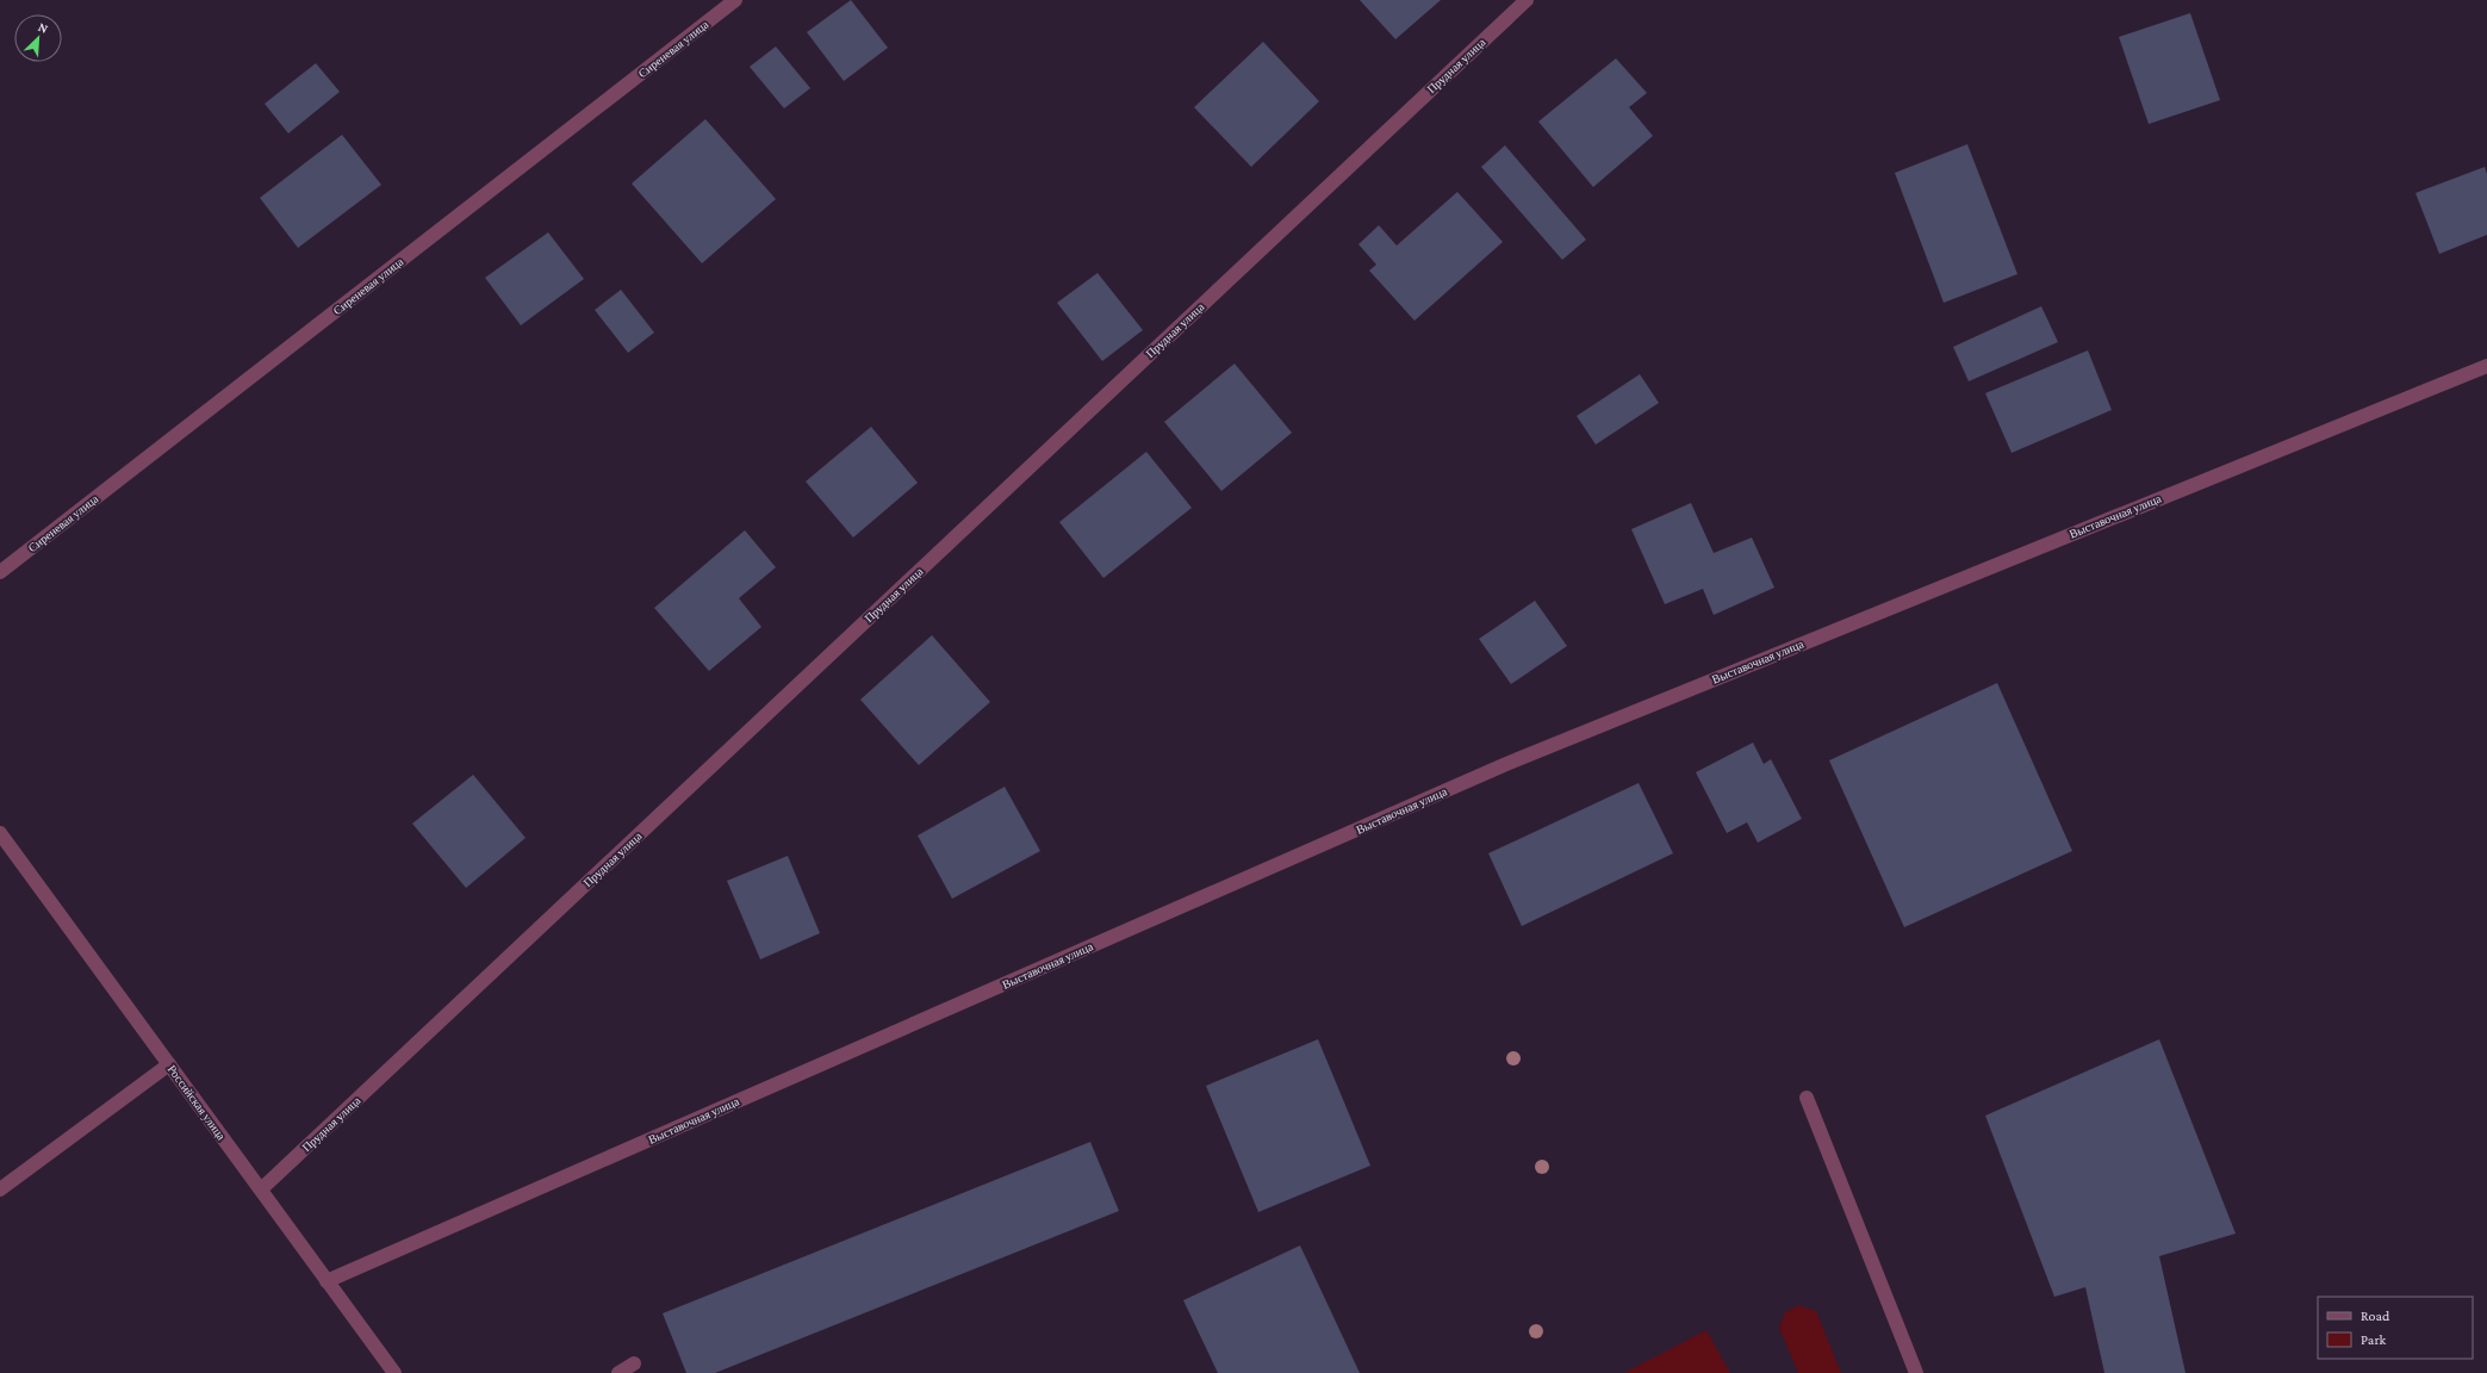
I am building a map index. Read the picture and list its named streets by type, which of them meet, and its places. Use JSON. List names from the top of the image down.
{
  "streets": {
    "street": [
      "Сиреневая улица",
      "Прудная улица",
      "Выставочная улица",
      "Российская улица"
    ]
  },
  "crossings": [
    ["Прудная улица", "Российская улица"],
    ["Выставочная улица", "Российская улица"]
  ],
  "legend": ["Road", "Park"],
  "north": "top right"
}
